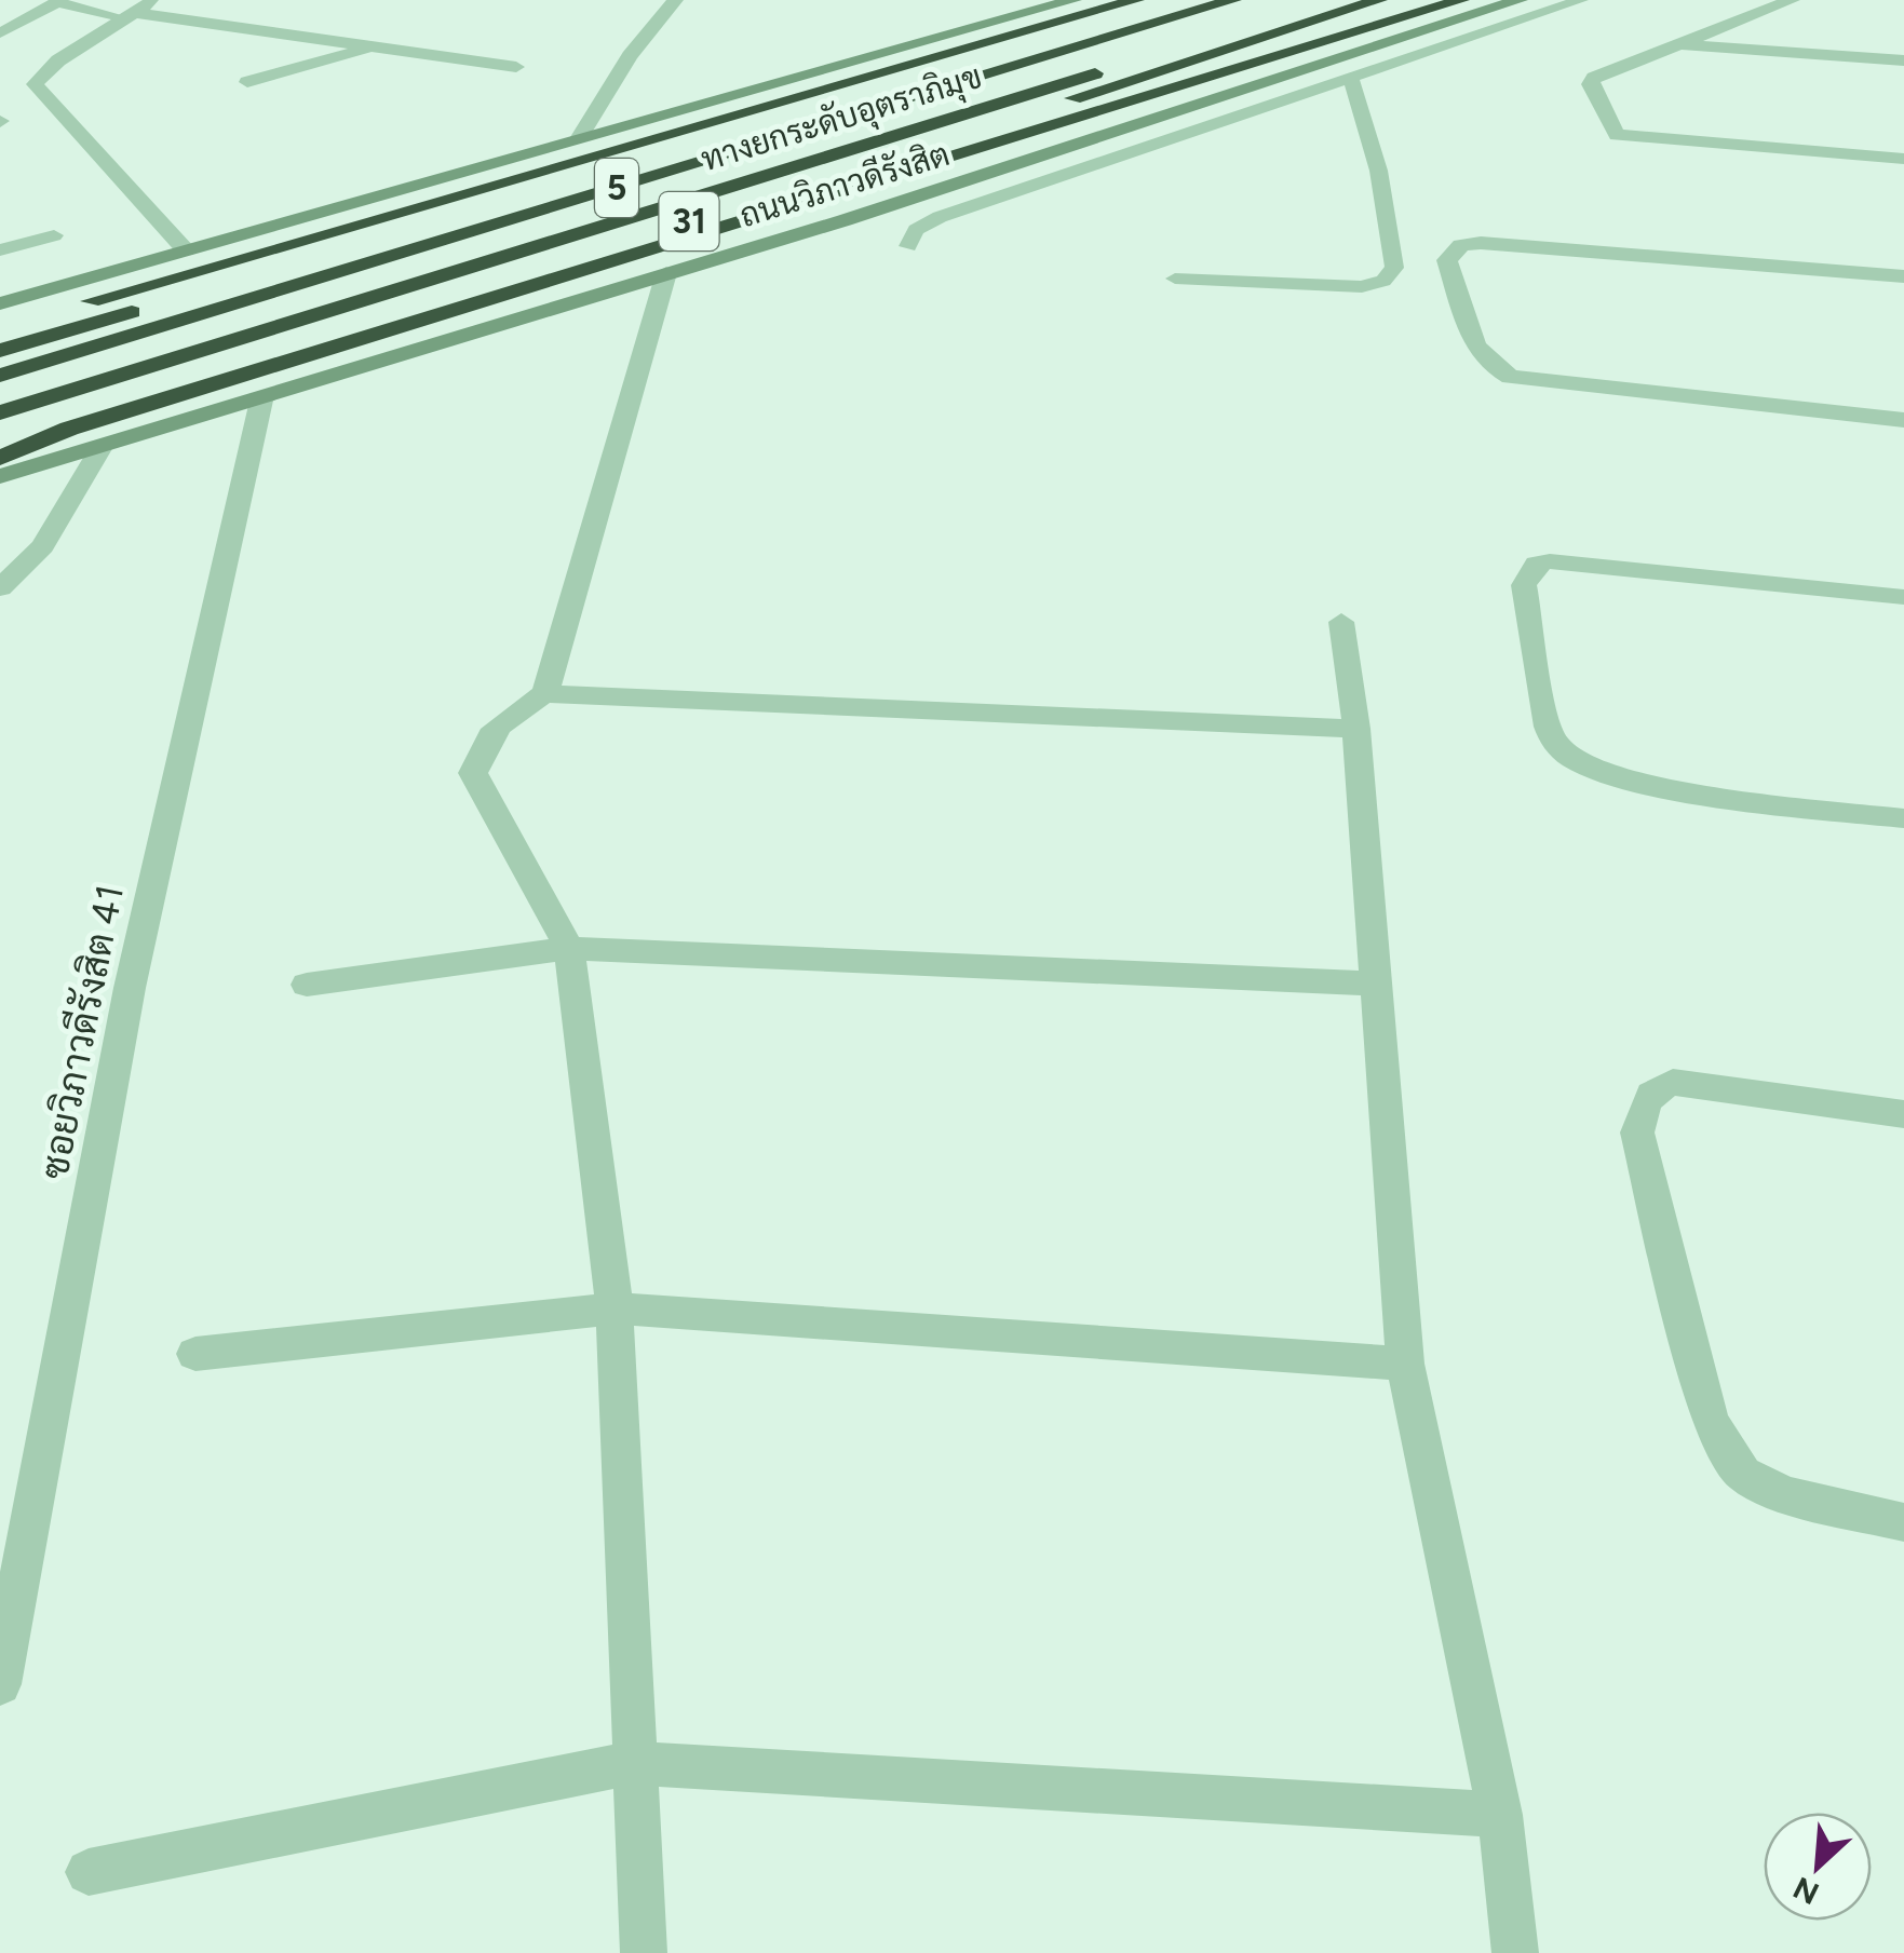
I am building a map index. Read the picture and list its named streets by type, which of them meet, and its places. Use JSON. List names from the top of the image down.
{
  "streets": {
    "highway": [
      "ทางยกระดับอุตราภิมุข",
      "ถนนวิภาวดีรังสิต",
      "5",
      "31"
    ],
    "street": ["ซอยวิภาวดีรังสิต 41"]
  },
  "crossings": [
    ["ถนนวิภาวดีรังสิต", "ซอยวิภาวดีรังสิต 41"]
  ],
  "north": "bottom left"
}
